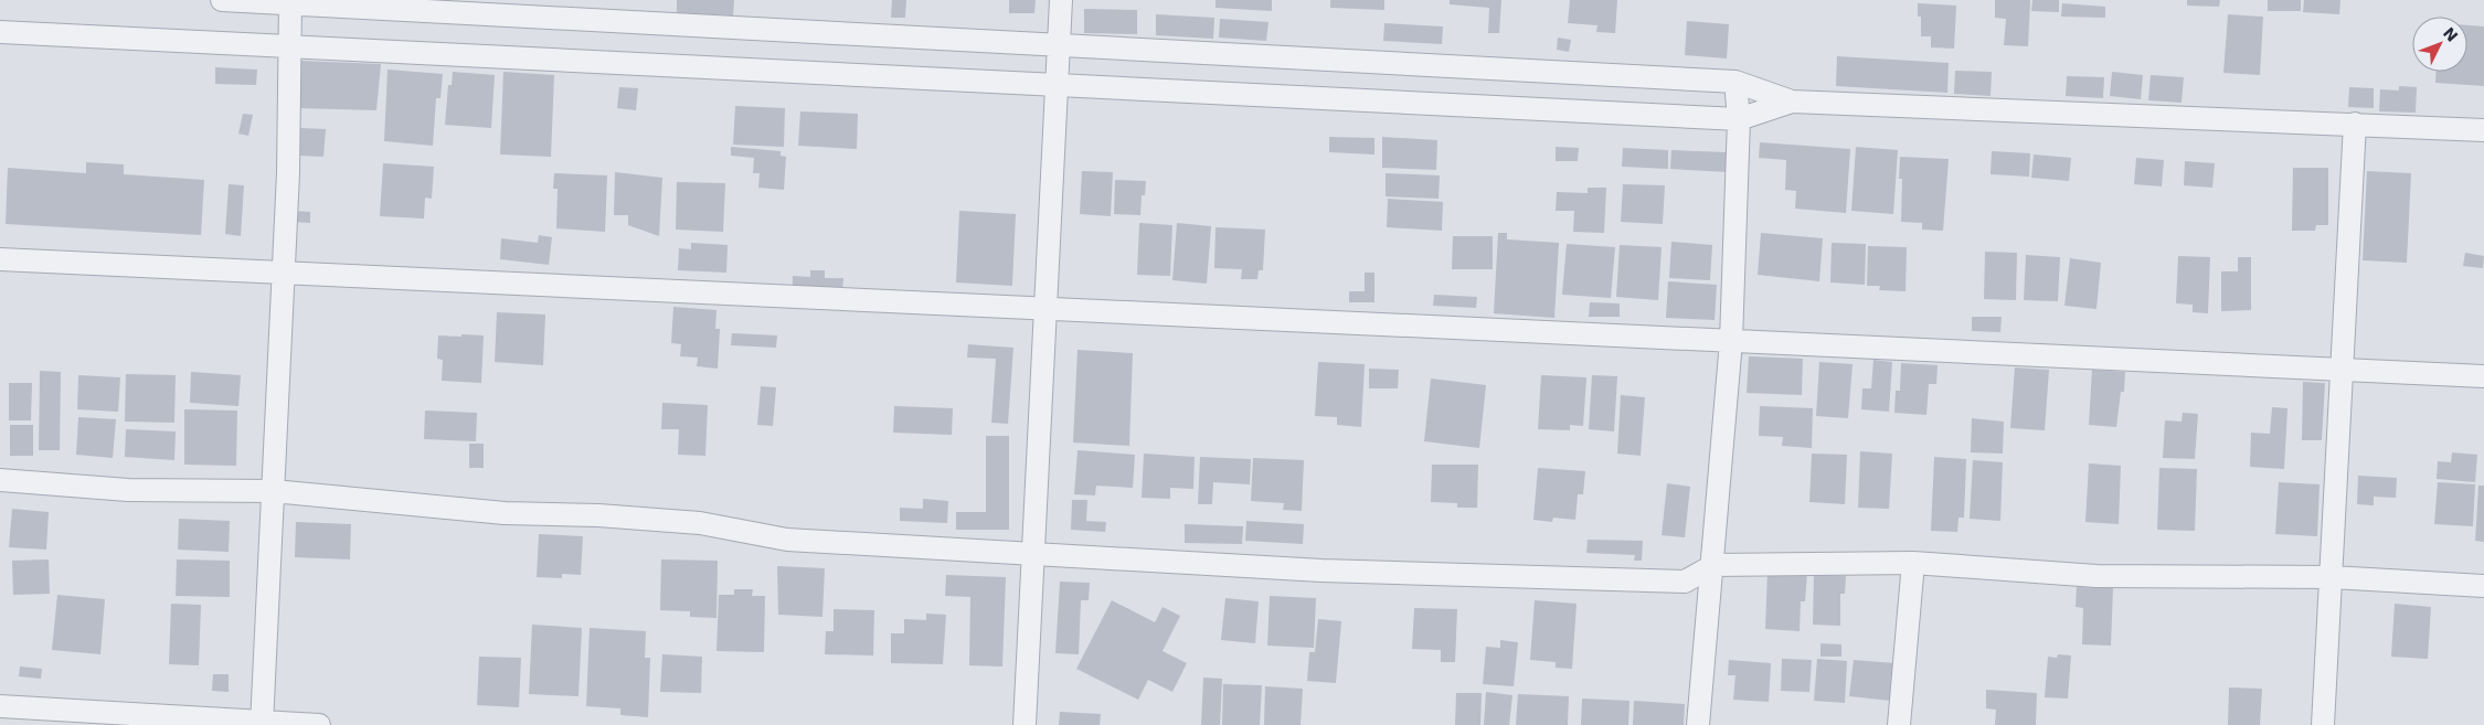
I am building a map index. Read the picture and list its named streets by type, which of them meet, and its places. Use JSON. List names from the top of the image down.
{
  "north": "top right"
}
